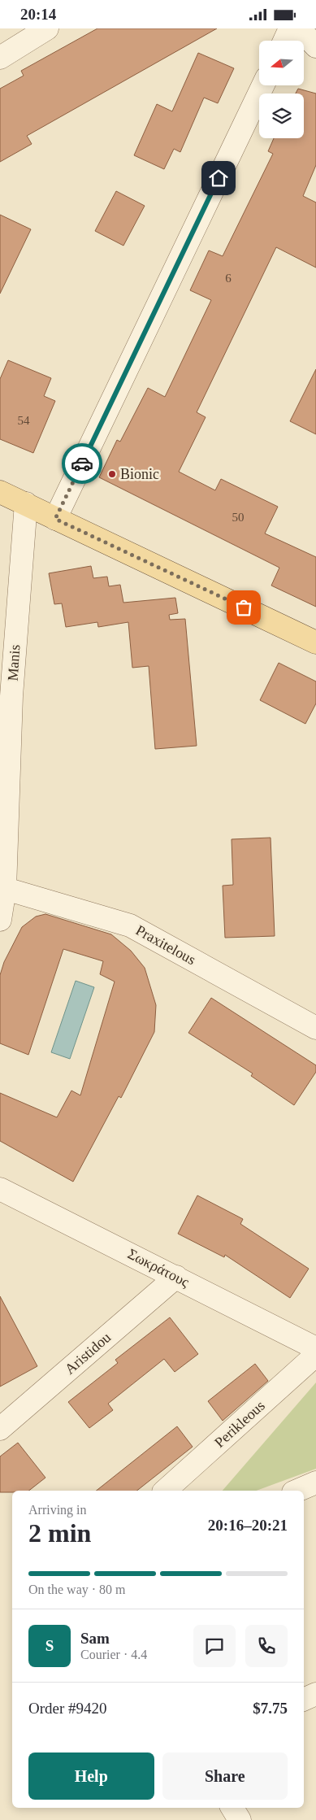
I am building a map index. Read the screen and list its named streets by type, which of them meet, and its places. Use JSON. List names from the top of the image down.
{
  "streets": {
    "street": [
      "Manis",
      "Praxitelous",
      "Σωκράτους",
      "Aristidou",
      "Perikleous"
    ]
  },
  "crossings": [
    ["Manis", "Praxitelous"],
    ["Σωκράτους", "Aristidou"]
  ],
  "places": ["Bionic"],
  "house_numbers": ["6", "54", "50"],
  "north": "left",
  "page": {
    "status": "20:14",
    "heading": ["2 min", "Arriving in", "20:16–20:21"],
    "panel": [
      "Sam",
      "Courier · 4.4",
      "Order #9420",
      "$7.75"
    ],
    "bar": "On the way · 80 m",
    "round": "S",
    "buttons": ["Help", "Share"]
  }
}
